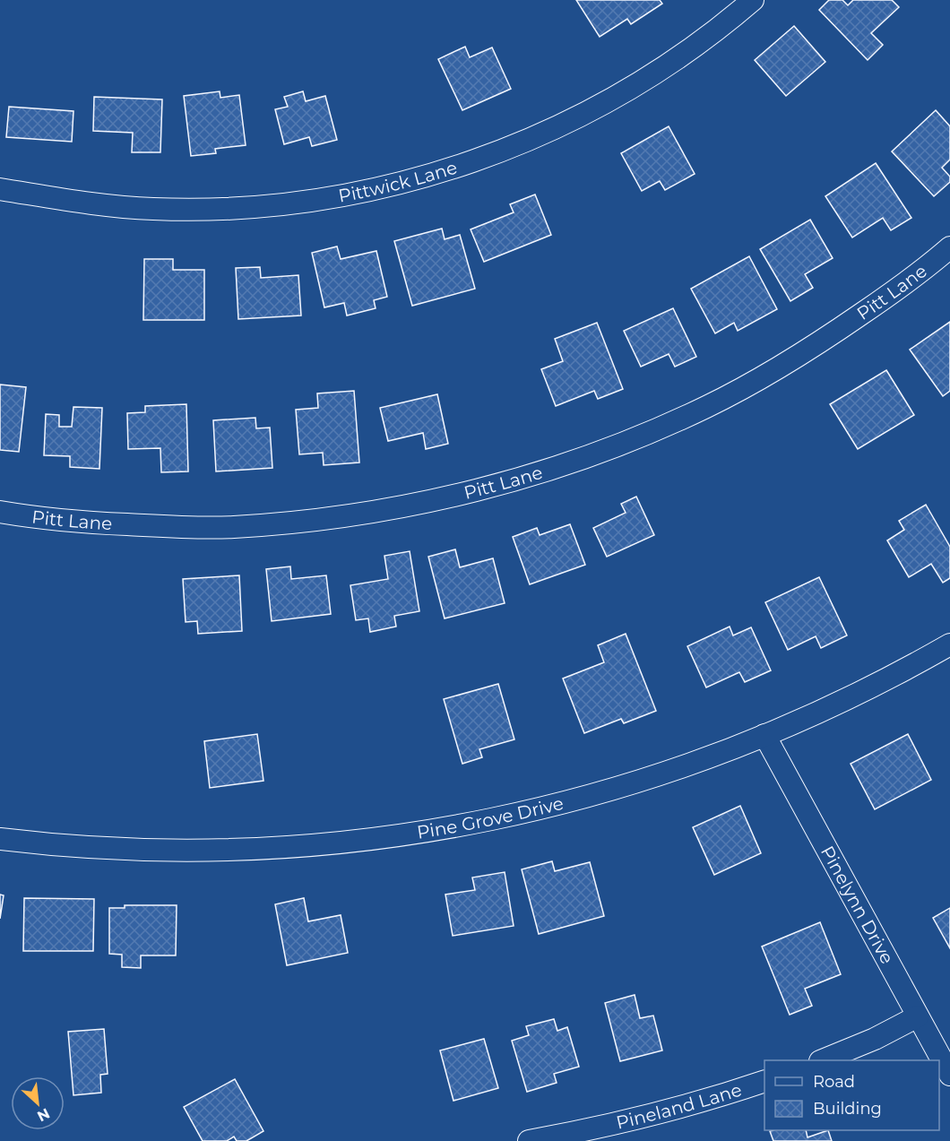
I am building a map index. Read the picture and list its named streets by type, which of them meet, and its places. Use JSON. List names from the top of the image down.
{
  "streets": {
    "street": [
      "Pittwick Lane",
      "Pitt Lane",
      "Pine Grove Drive",
      "Pinelynn Drive",
      "Pineland Lane"
    ]
  },
  "crossings": [
    ["Pine Grove Drive", "Pinelynn Drive"]
  ],
  "legend": ["Road", "Building"],
  "north": "bottom right"
}
